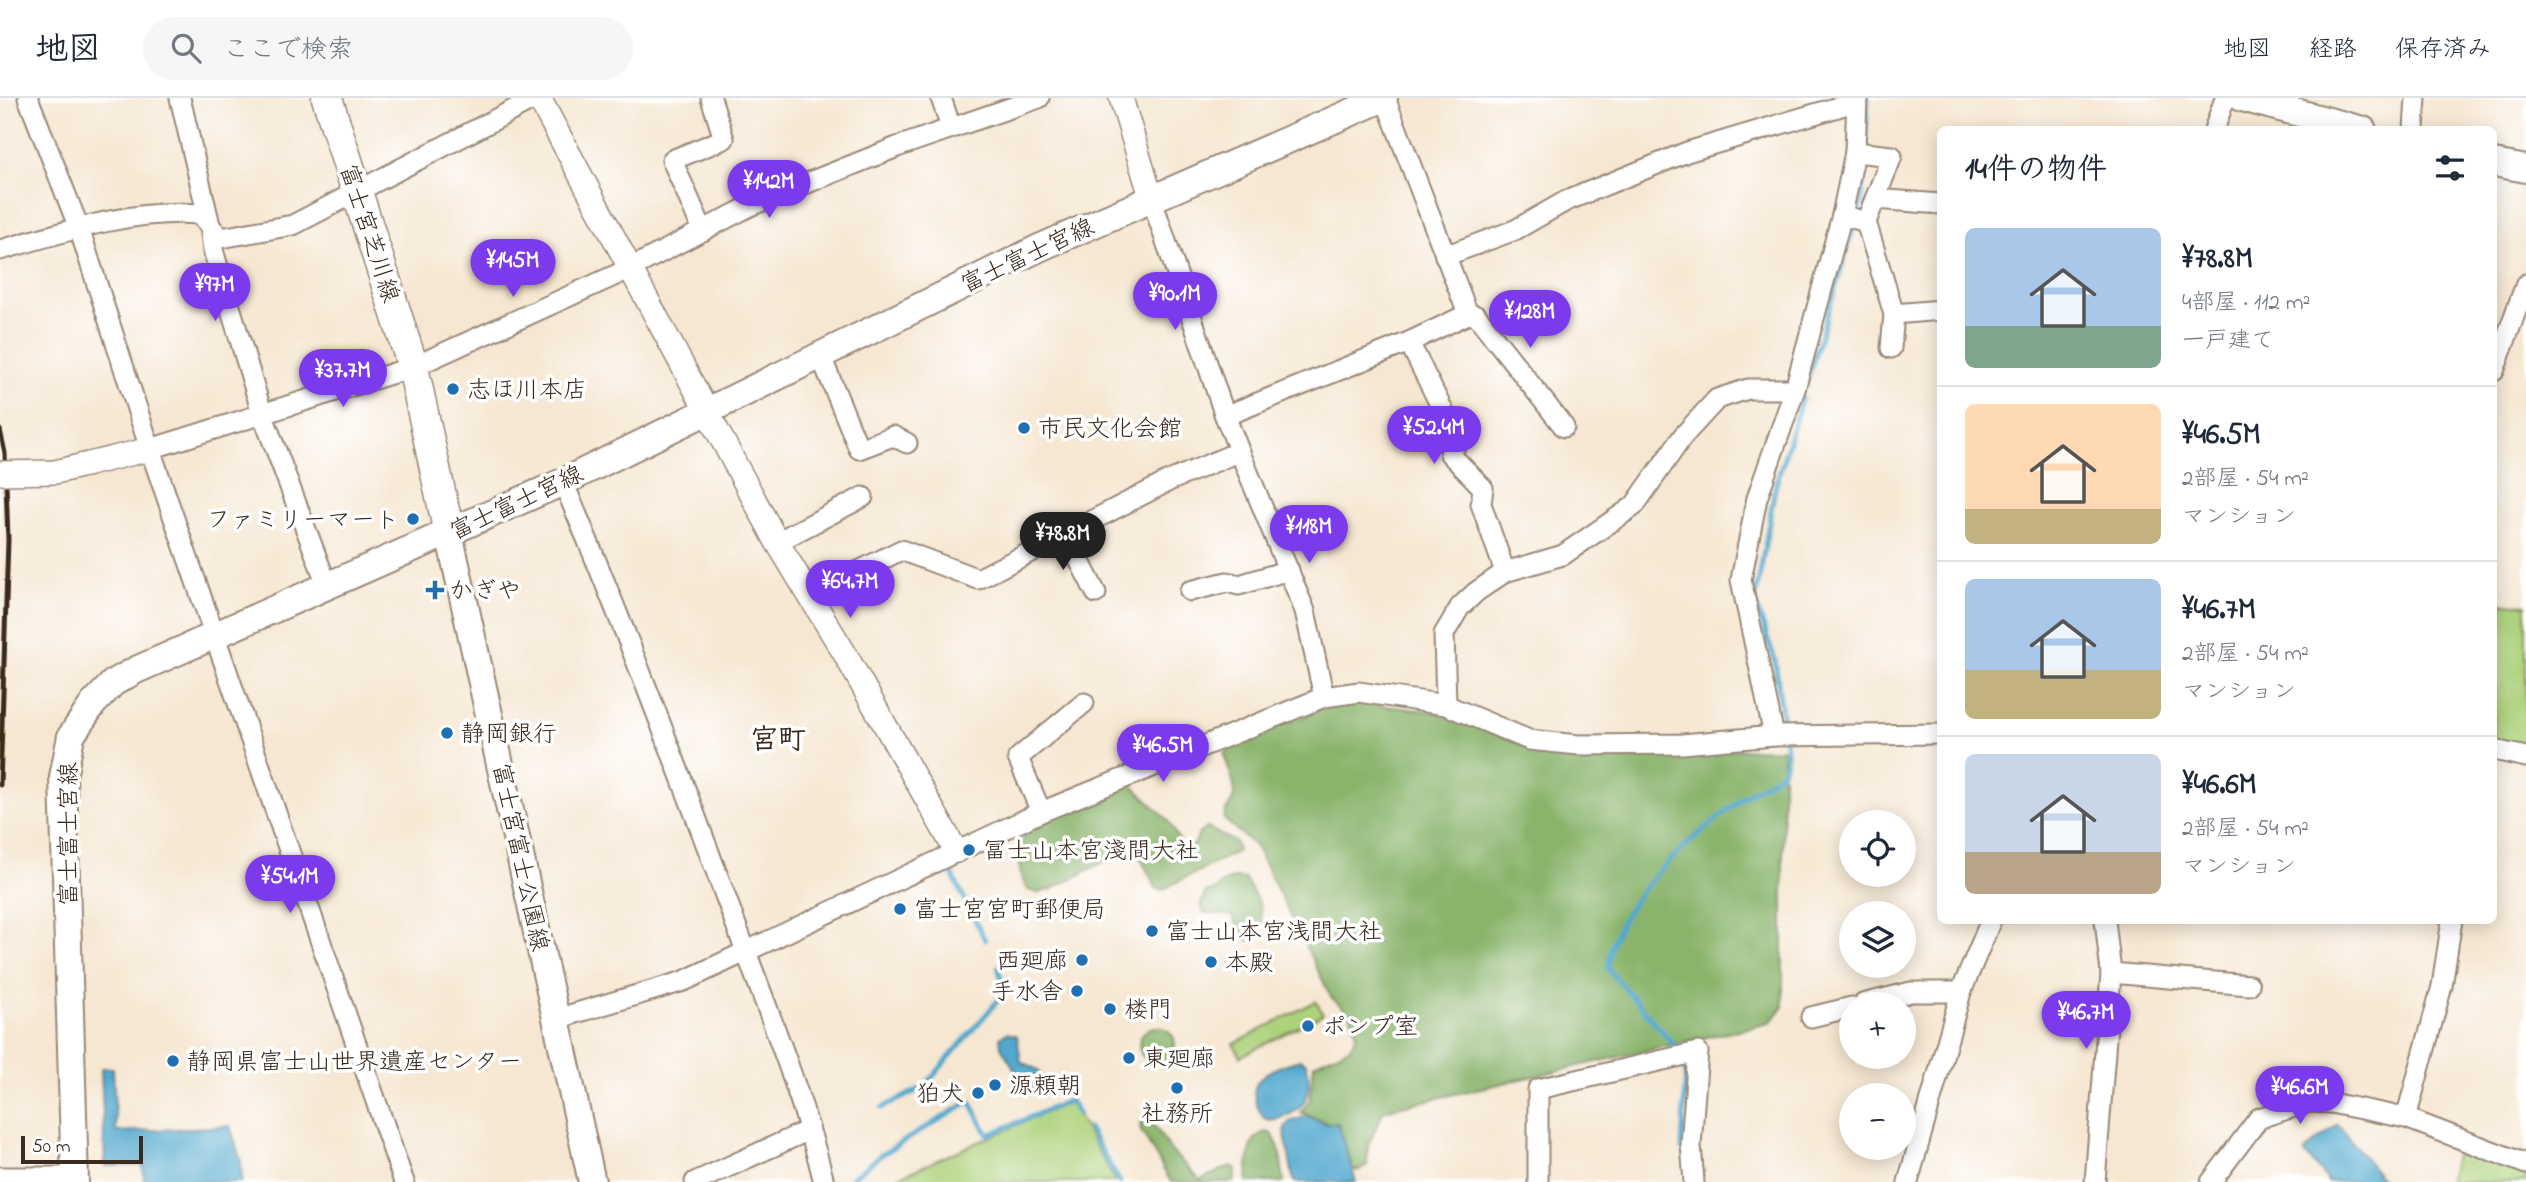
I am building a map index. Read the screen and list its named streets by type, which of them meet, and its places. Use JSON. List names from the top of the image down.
{
  "streets": {
    "main road": ["富士宮芝川線", "富士富士宮線", "富士宮富士公園線"]
  },
  "crossings": [
    ["富士宮芝川線", "富士富士宮線"],
    ["富士宮芝川線", "富士宮富士公園線"],
    ["富士富士宮線", "富士宮富士公園線"]
  ],
  "districts": ["宮町"],
  "places": {
    "other": [
      "志ほ川本店",
      "市民文化会館",
      "ファミリーマート",
      "静岡銀行",
      "冨士山本宮淺間大社",
      "富士宮宮町郵便局",
      "富士山本宮浅間大社",
      "西廻廊",
      "本殿",
      "手水舎",
      "楼門",
      "ポンプ室",
      "東廻廊",
      "静岡県富士山世界遺産センター",
      "源頼朝",
      "社務所",
      "狛犬"
    ],
    "health": ["かぎや"]
  },
  "scale_bar": "50 m",
  "page": {
    "header": "地図",
    "search": "ここで検索",
    "nav": ["地図", "経路", "保存済み"],
    "heading": "14件の物件",
    "price": [
      "¥142M",
      "¥145M",
      "¥97M",
      "¥90.1M",
      "¥128M",
      "¥37.7M",
      "¥52.4M",
      "¥118M",
      "¥78.8M",
      "¥64.7M",
      "¥46.5M",
      "¥54.1M",
      "¥46.7M",
      "¥46.6M"
    ],
    "list": [
      {
        "name": "¥78.8M",
        "note": "4部屋 · 112 m² · 一戸建て"
      },
      {
        "name": "¥46.5M",
        "note": "2部屋 · 54 m² · マンション"
      },
      {
        "name": "¥46.7M",
        "note": "2部屋 · 54 m² · マンション"
      },
      {
        "name": "¥46.6M",
        "note": "2部屋 · 54 m² · マンション"
      }
    ],
    "map_buttons": ["+", "−"],
    "scale": "50 m"
  }
}
